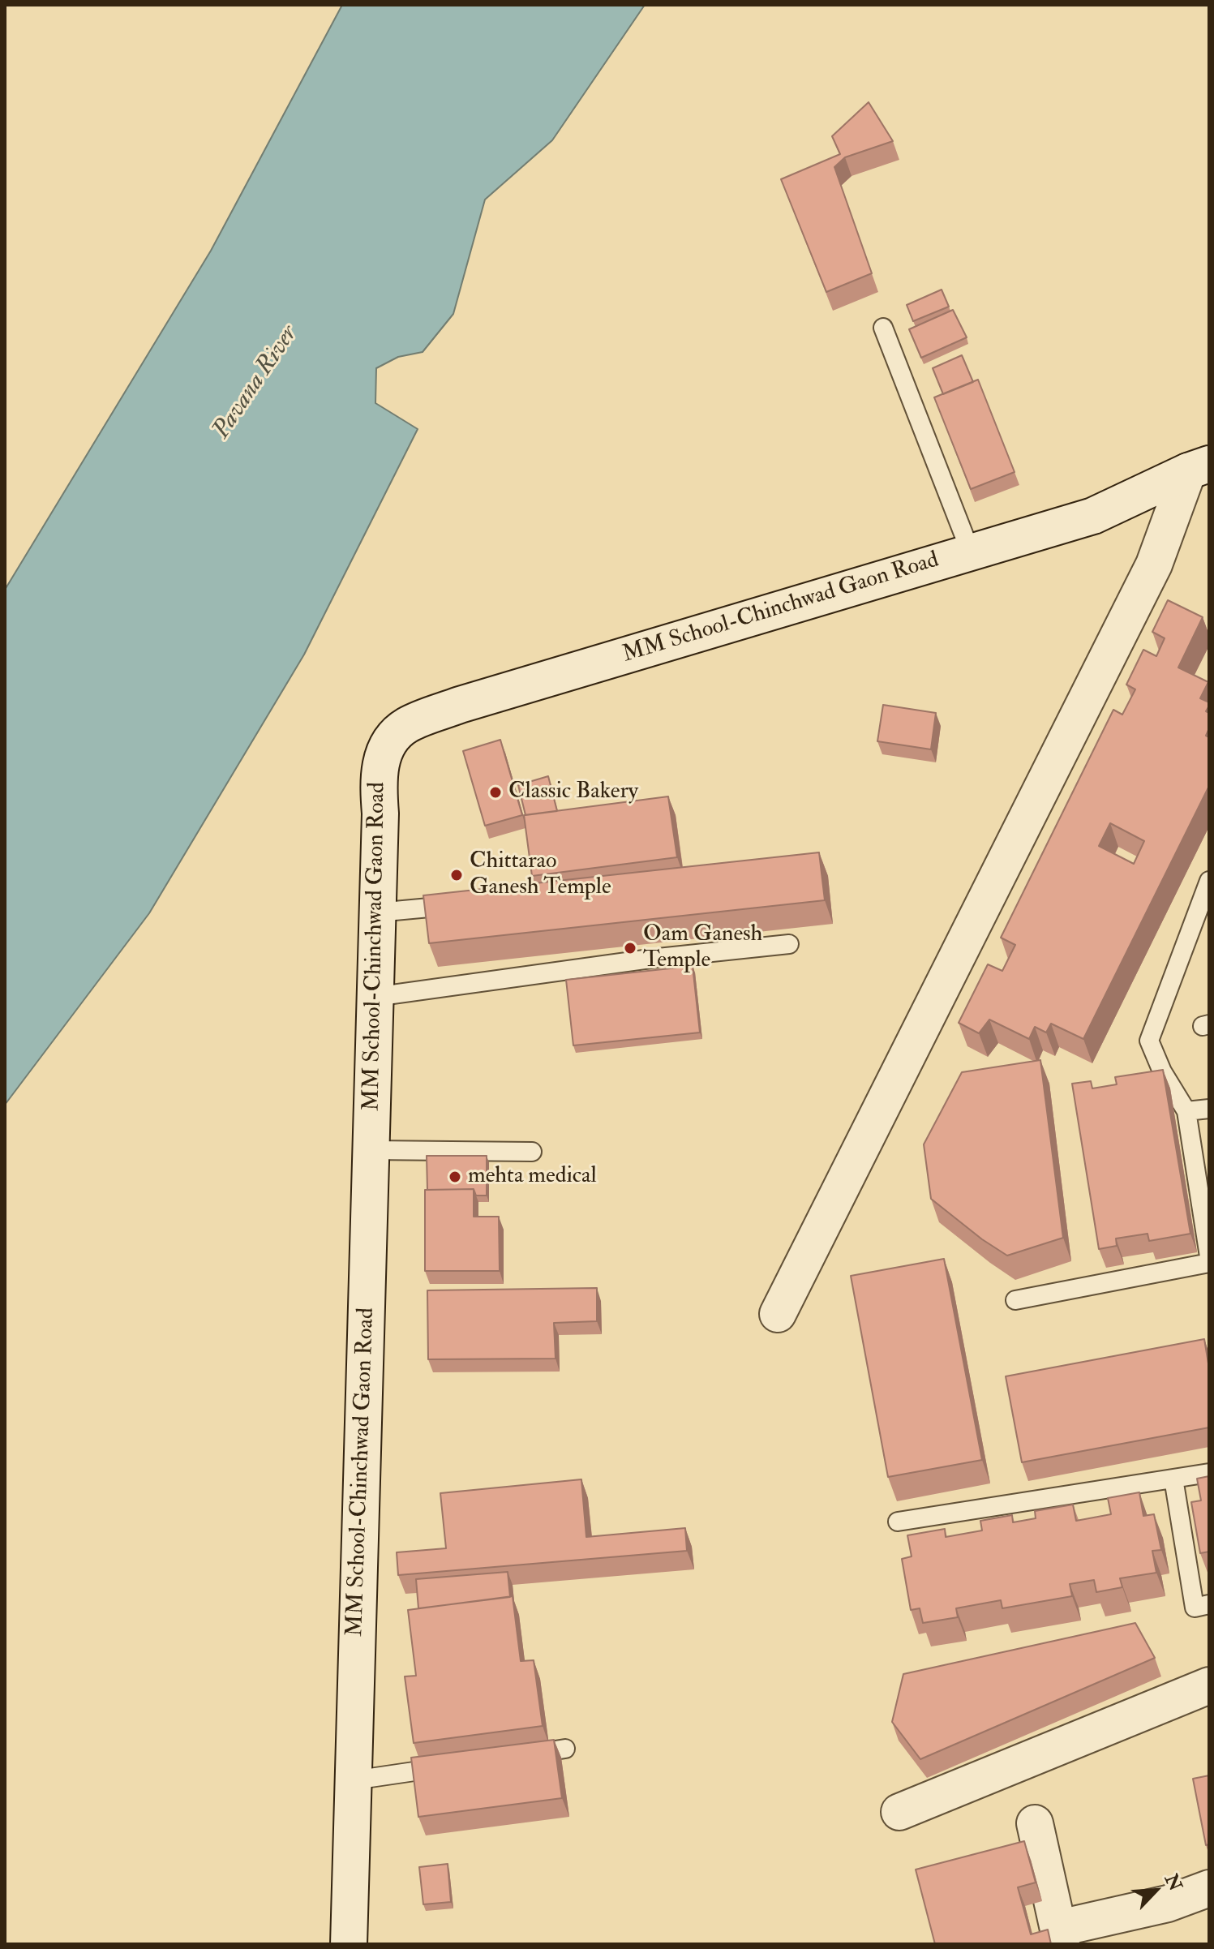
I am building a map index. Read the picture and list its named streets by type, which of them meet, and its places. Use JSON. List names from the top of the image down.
{
  "streets": {
    "main road": ["MM School-Chinchwad Gaon Road"]
  },
  "water": ["Pavana River"],
  "places": [
    "Classic Bakery",
    "Chittarao Ganesh Temple",
    "Oam Ganesh Temple",
    "mehta medical"
  ],
  "north": "top right"
}
